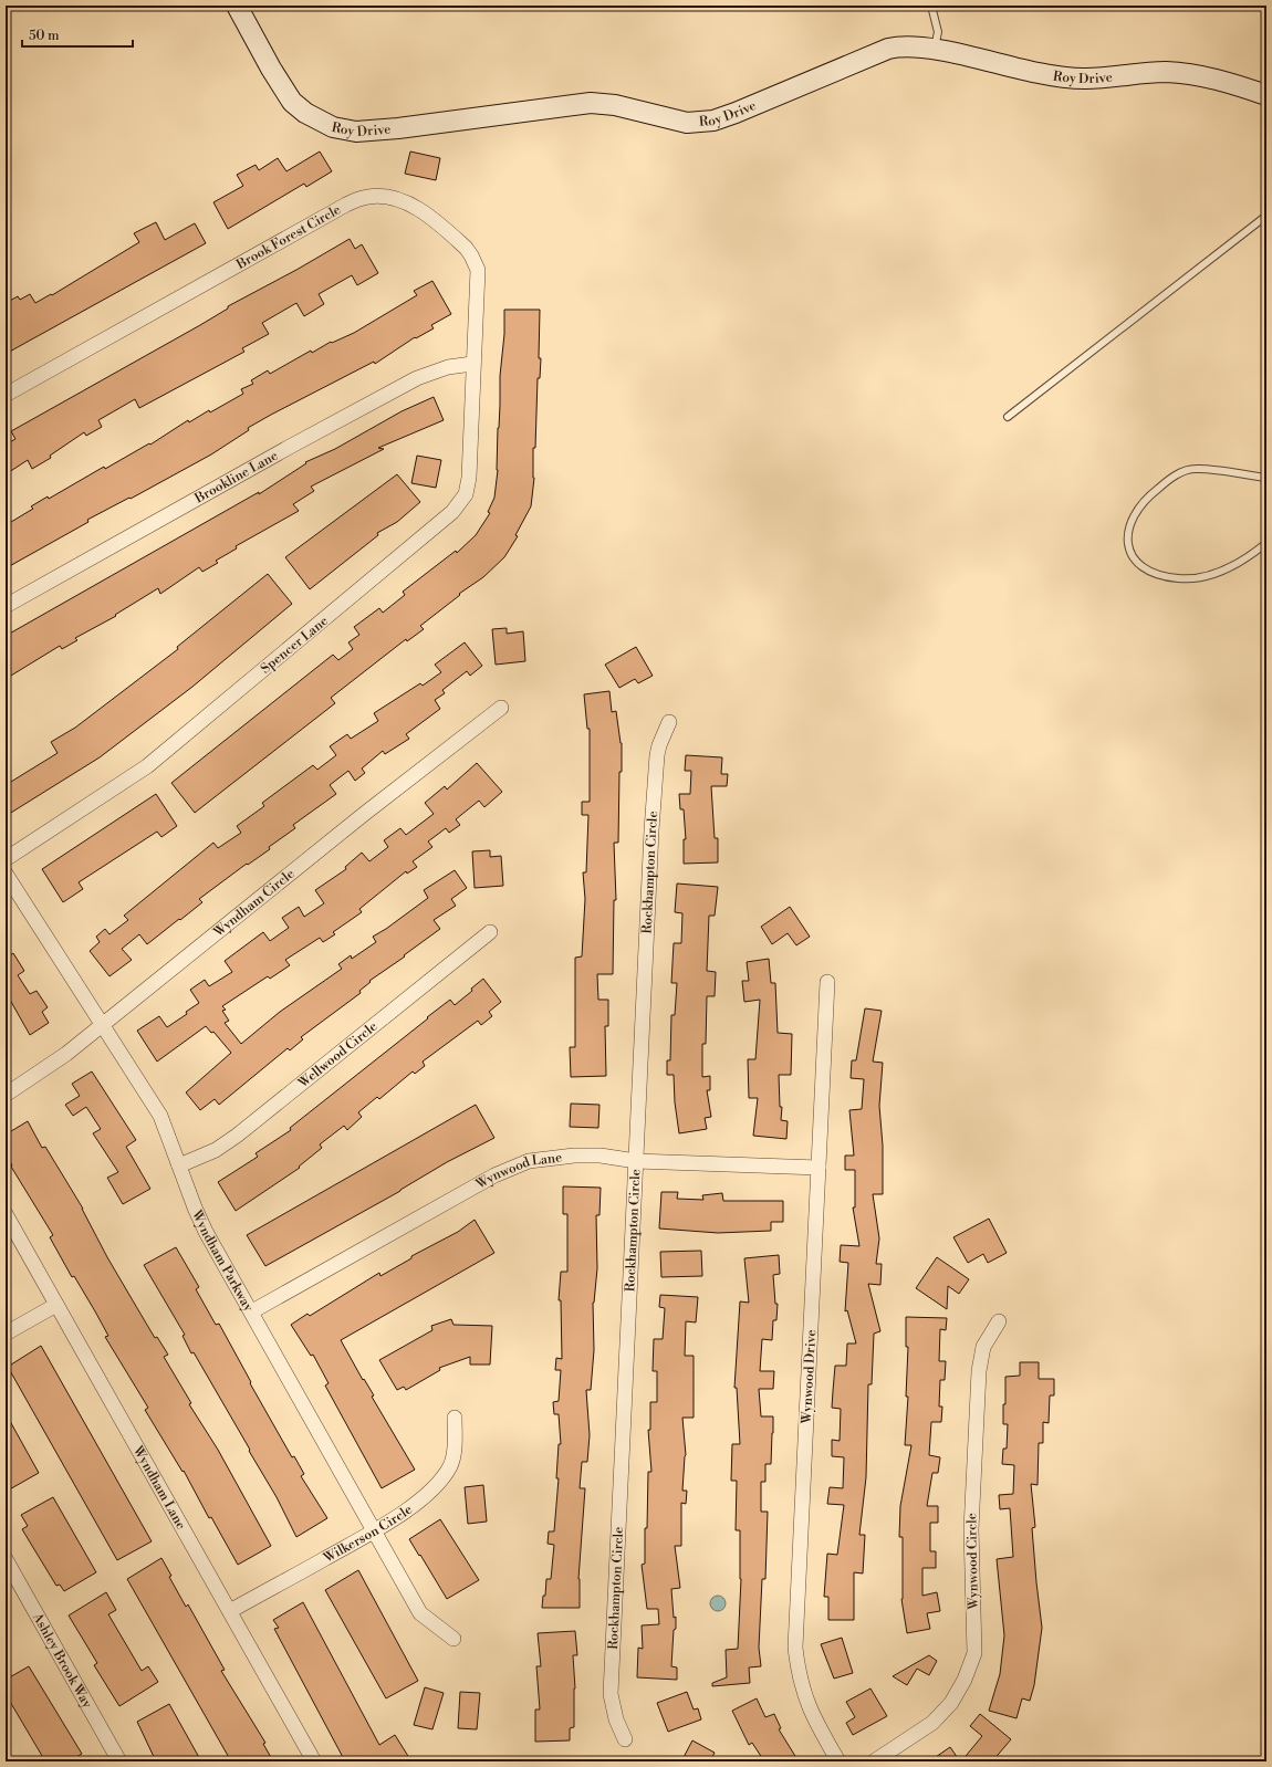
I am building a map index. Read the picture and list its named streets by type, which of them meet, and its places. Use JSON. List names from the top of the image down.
{
  "streets": {
    "street": [
      "Roy Drive",
      "Brook Forest Circle",
      "Brookline Lane",
      "Spencer Lane",
      "Rockhampton Circle",
      "Wyndham Circle",
      "Wellwood Circle",
      "Wynwood Lane",
      "Wyndham Parkway",
      "Wynwood Drive",
      "Wyndham Lane",
      "Wilkerson Circle",
      "Wynwood Circle",
      "Ashley Brook Way"
    ]
  },
  "crossings": [
    ["Brook Forest Circle", "Brookline Lane"],
    ["Brook Forest Circle", "Spencer Lane"],
    ["Brookline Lane", "Spencer Lane"],
    ["Rockhampton Circle", "Wynwood Lane"],
    ["Wyndham Circle", "Wyndham Parkway"],
    ["Wellwood Circle", "Wyndham Parkway"],
    ["Wynwood Lane", "Wyndham Parkway"],
    ["Wynwood Lane", "Wynwood Drive"],
    ["Wyndham Parkway", "Wilkerson Circle"],
    ["Wyndham Lane", "Wilkerson Circle"]
  ],
  "scale_bar": "50 m"
}
